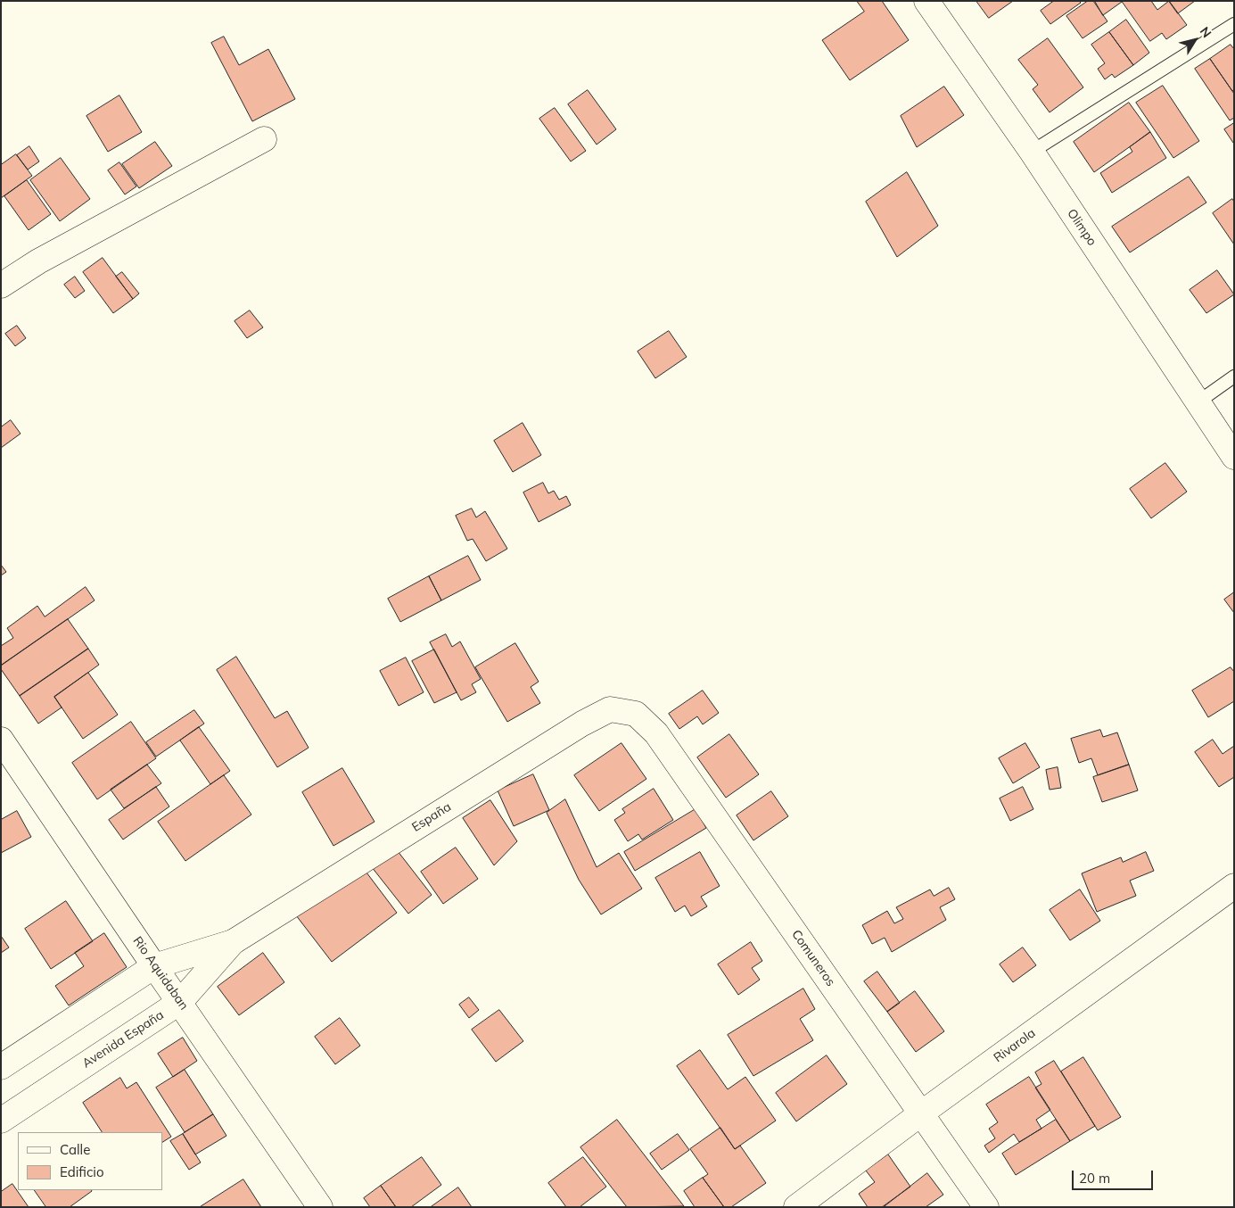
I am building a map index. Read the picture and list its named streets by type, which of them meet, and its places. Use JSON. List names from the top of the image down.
{
  "streets": {
    "street": [
      "Olimpo",
      "España",
      "Comuneros",
      "Rio Aquidaban",
      "Avenida España",
      "Rivarola"
    ]
  },
  "crossings": [
    ["España", "Comuneros"],
    ["España", "Avenida España"],
    ["Comuneros", "Rivarola"],
    ["Rio Aquidaban", "Avenida España"]
  ],
  "legend": ["Calle", "Edificio"],
  "scale_bar": "20 m",
  "north": "top right"
}
